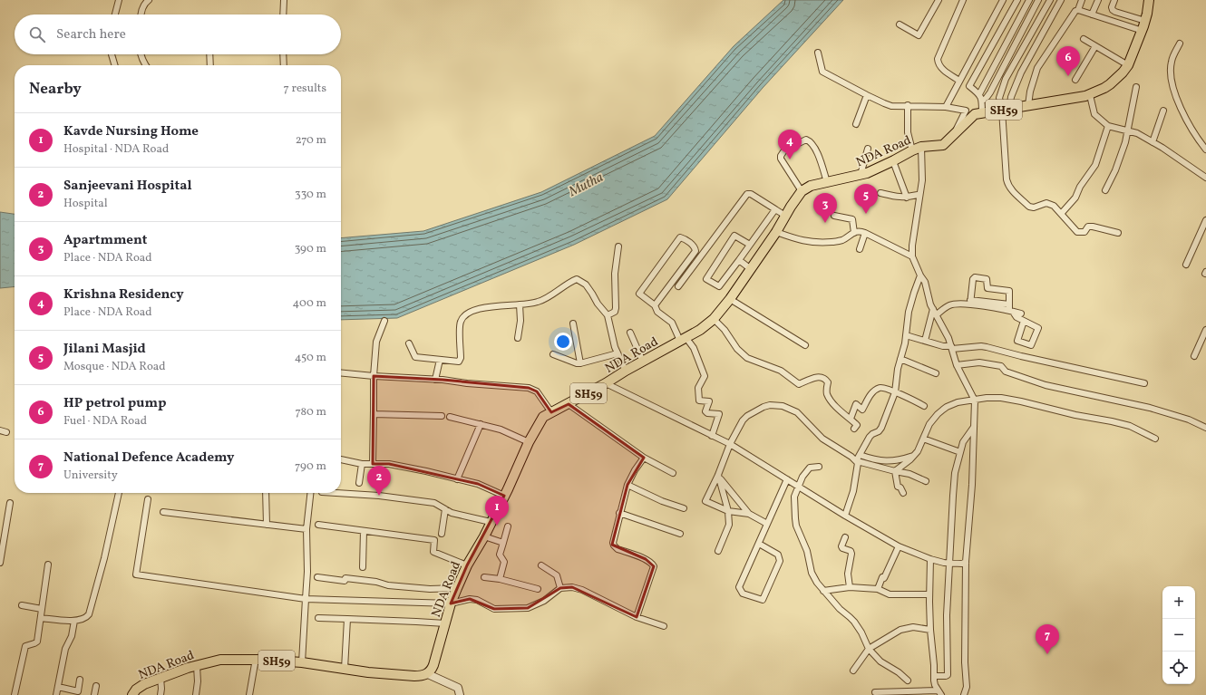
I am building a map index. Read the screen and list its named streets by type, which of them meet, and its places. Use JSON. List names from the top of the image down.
{
  "streets": {
    "main road": ["SH59", "NDA Road"]
  },
  "water": ["Mutha"],
  "page": {
    "search": "Search here",
    "pins": [
      "6",
      "4",
      "5",
      "3",
      "2",
      "1",
      "7"
    ],
    "heading": ["Nearby", "7 results"],
    "list": [
      {
        "mark": "1",
        "name": "Kavde Nursing Home",
        "note": "Hospital · NDA Road",
        "value": "270 m"
      },
      {
        "mark": "2",
        "name": "Sanjeevani Hospital",
        "note": "Hospital",
        "value": "330 m"
      },
      {
        "mark": "3",
        "name": "Apartmment",
        "note": "Place · NDA Road",
        "value": "390 m"
      },
      {
        "mark": "4",
        "name": "Krishna Residency",
        "note": "Place · NDA Road",
        "value": "400 m"
      },
      {
        "mark": "5",
        "name": "Jilani Masjid",
        "note": "Mosque · NDA Road",
        "value": "450 m"
      },
      {
        "mark": "6",
        "name": "HP petrol pump",
        "note": "Fuel · NDA Road",
        "value": "780 m"
      },
      {
        "mark": "7",
        "name": "National Defence Academy",
        "note": "University",
        "value": "790 m"
      }
    ],
    "map_buttons": ["+", "−"]
  }
}
